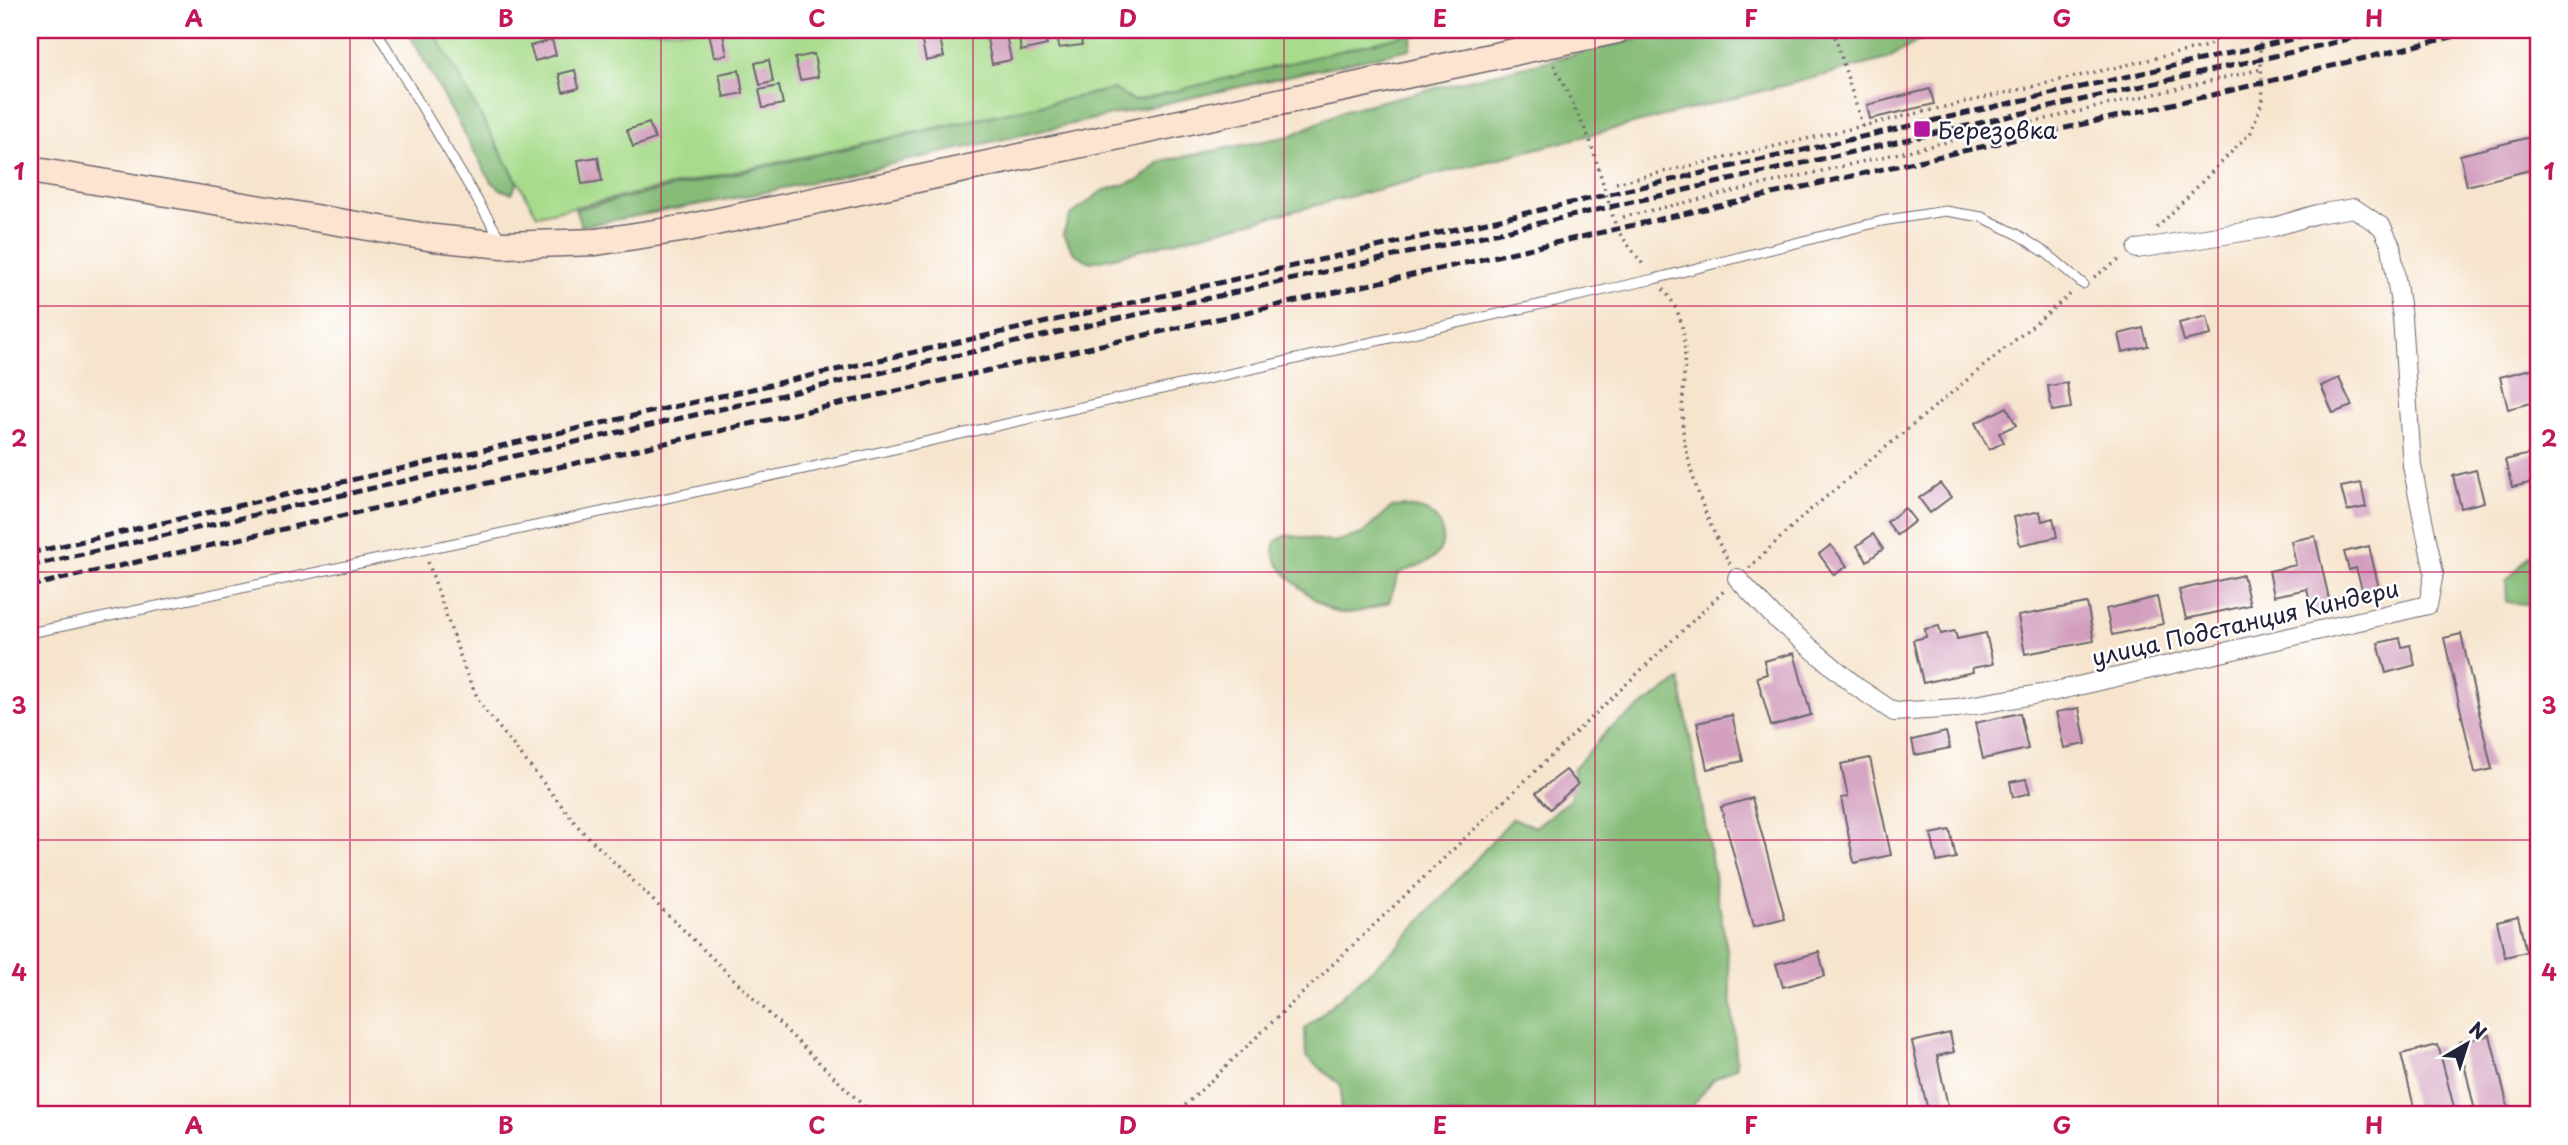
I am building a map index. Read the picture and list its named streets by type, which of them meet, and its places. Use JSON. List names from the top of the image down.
{
  "streets": {
    "street": ["улица Подстанция Киндери"]
  },
  "places": {
    "transit": ["Березовка"]
  },
  "north": "top right",
  "grid": {
    "columns": [
      "A",
      "B",
      "C",
      "D",
      "E",
      "F",
      "G",
      "H"
    ],
    "rows": [
      "1",
      "2",
      "3",
      "4"
    ]
  }
}
